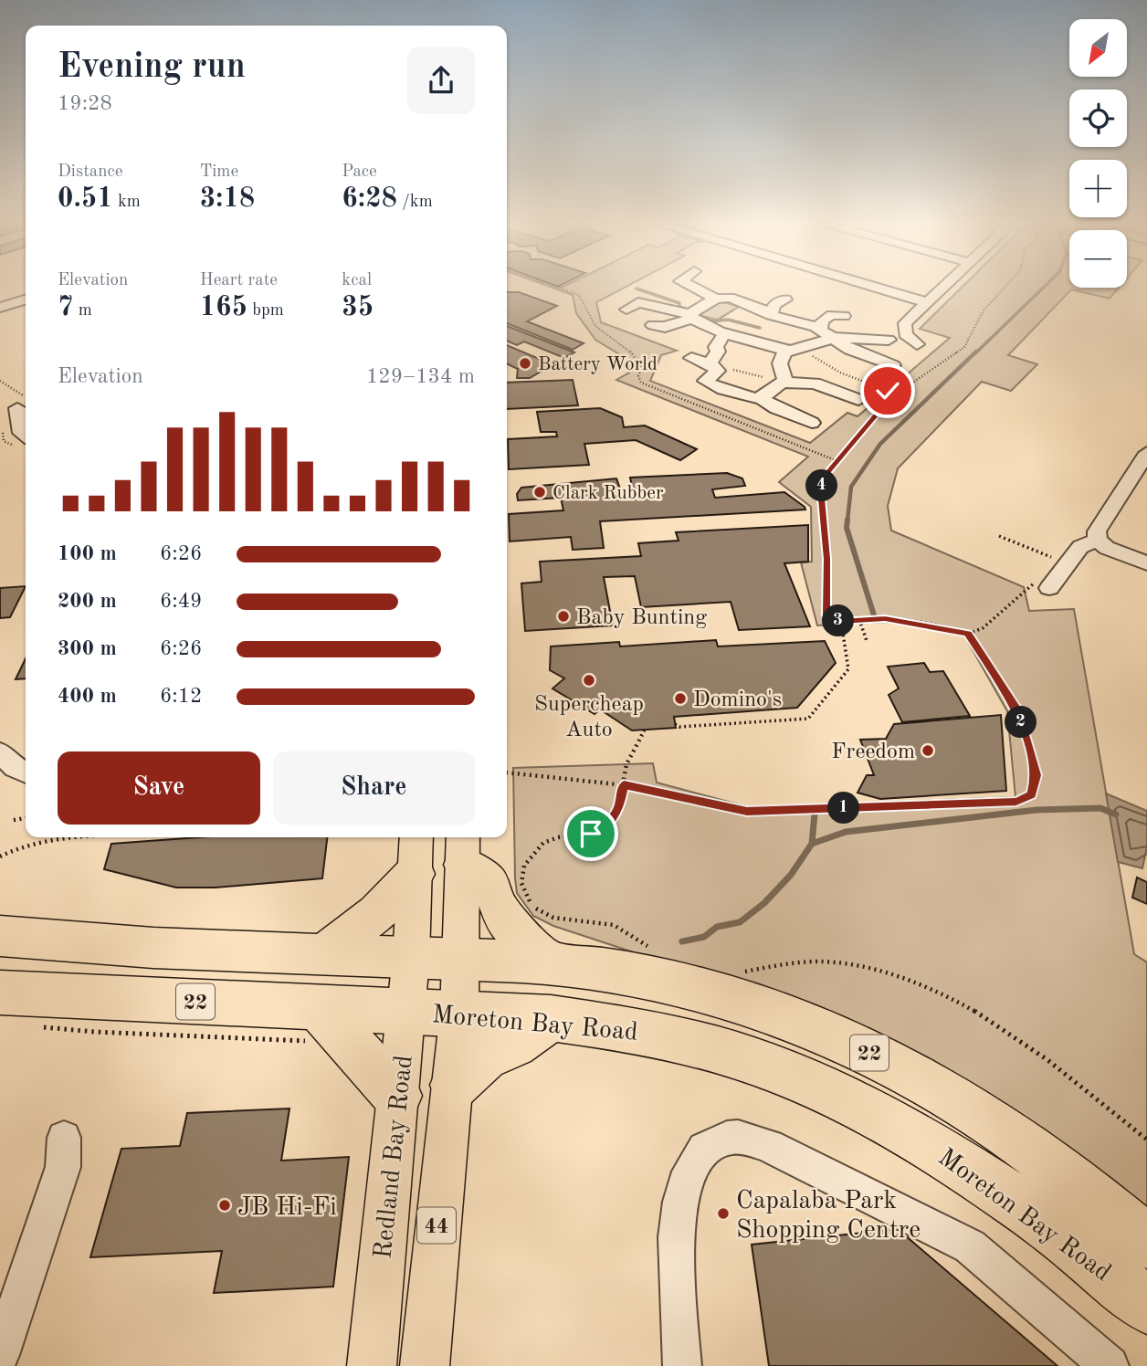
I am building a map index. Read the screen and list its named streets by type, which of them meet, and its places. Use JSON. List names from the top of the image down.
{
  "streets": {
    "highway": ["22", "Moreton Bay Road"],
    "main road": ["Redland Bay Road", "44"]
  },
  "crossings": [
    ["22", "Redland Bay Road"],
    ["22", "44"],
    ["Moreton Bay Road", "Redland Bay Road"],
    ["Moreton Bay Road", "44"]
  ],
  "places": [
    "Battery World",
    "Clark Rubber",
    "Baby Bunting",
    "Supercheap Auto",
    "Domino's",
    "Freedom",
    "JB Hi-Fi",
    "Capalaba Park Shopping Centre"
  ],
  "north": "bottom left",
  "page": {
    "map_buttons": ["+", "−"],
    "heading": ["Evening run", "19:28"],
    "stats": [
      ["Distance", "0.51 km"],
      ["Time", "3:18"],
      ["Pace", "6:28 /km"],
      ["Elevation", "7 m"],
      ["Heart rate", "165 bpm"],
      ["kcal", "35"]
    ],
    "chart": ["Elevation", "129–134 m"],
    "pins": [
      "4",
      "3",
      "2",
      "1"
    ],
    "list": [
      {
        "name": "100 m",
        "note": "6:26"
      },
      {
        "name": "200 m",
        "note": "6:49"
      },
      {
        "name": "300 m",
        "note": "6:26"
      },
      {
        "name": "400 m",
        "note": "6:12"
      }
    ],
    "buttons": ["Save", "Share"]
  }
}
